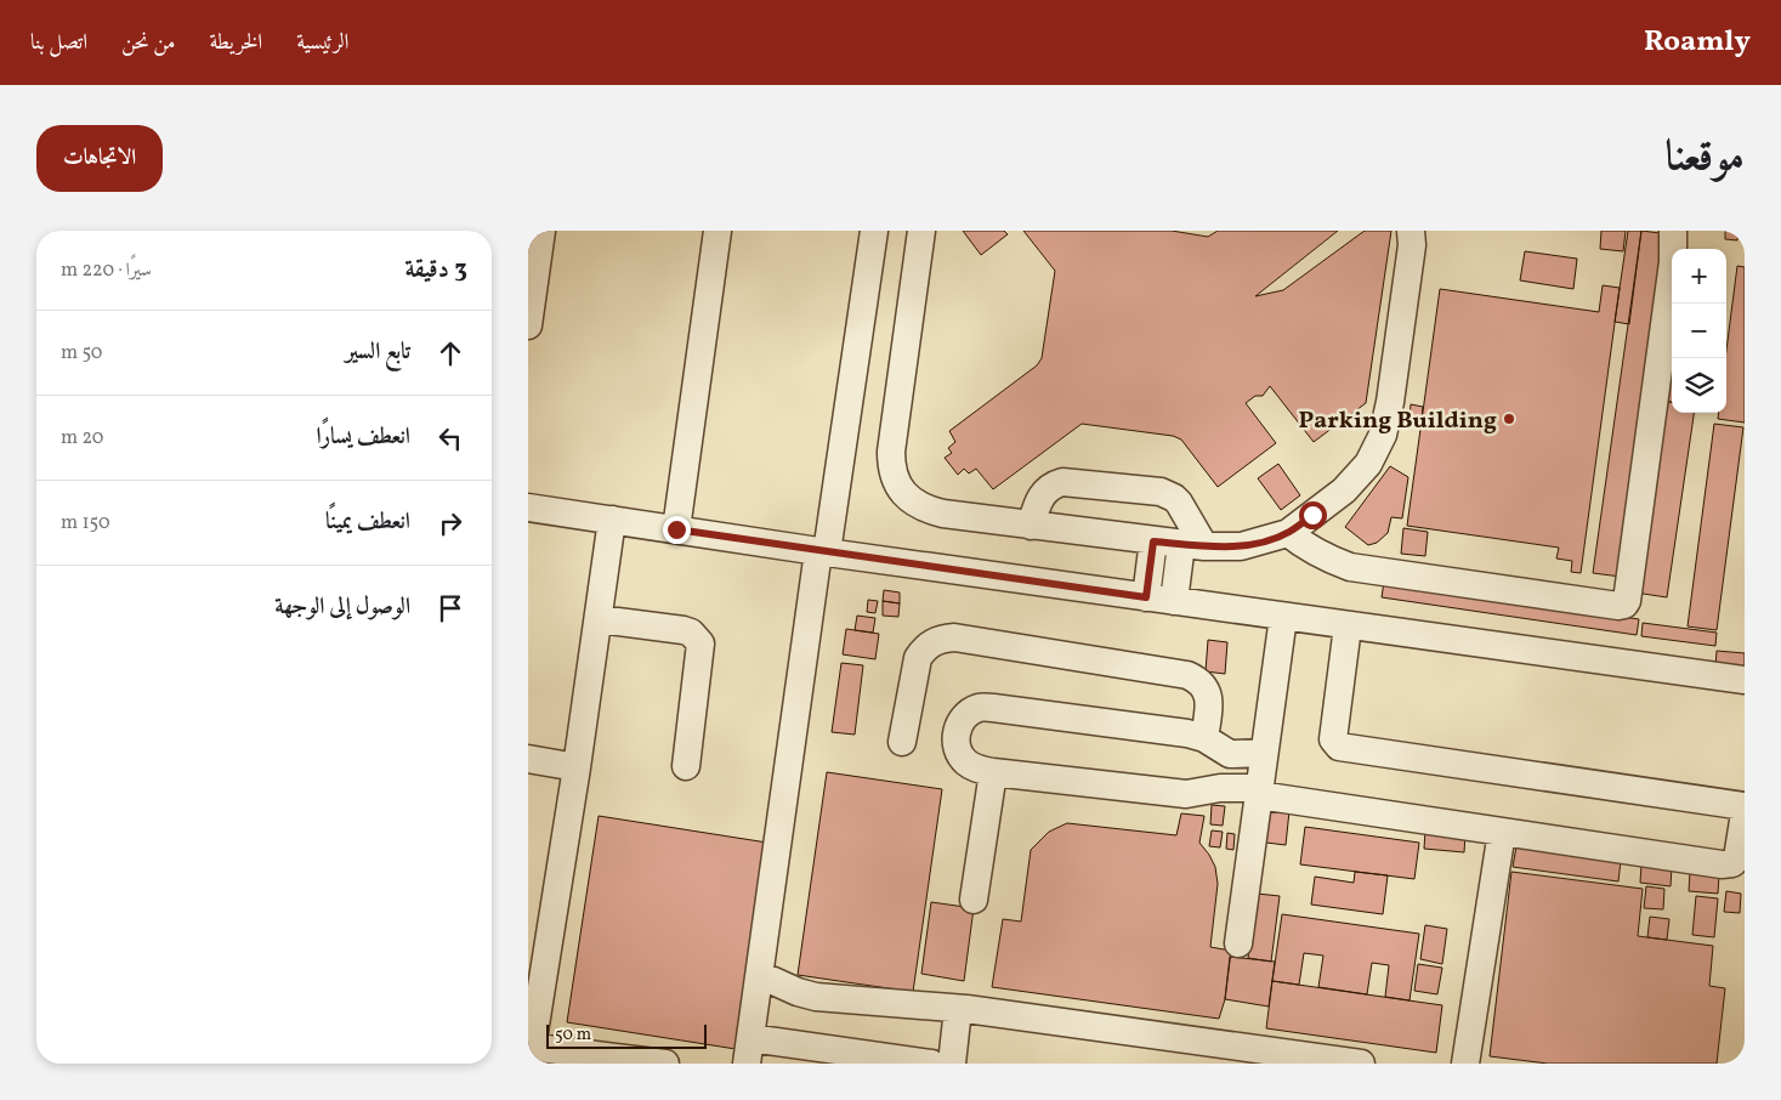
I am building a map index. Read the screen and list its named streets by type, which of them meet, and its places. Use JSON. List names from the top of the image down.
{
  "places": ["Parking Building"],
  "scale_bar": "50 m",
  "page": {
    "header": "Roamly",
    "nav": [
      "الرئيسية",
      "الخريطة",
      "من نحن",
      "اتصل بنا"
    ],
    "title": "موقعنا",
    "buttons": "الاتجاهات",
    "heading": ["3 دقيقة", "سيرًا · 220 m"],
    "map_buttons": ["+", "−"],
    "list": [
      ["تابع السير", "50 m"],
      ["انعطف يسارًا", "20 m"],
      ["انعطف يمينًا", "150 m"],
      "الوصول إلى الوجهة"
    ],
    "scale": "50 m"
  }
}
